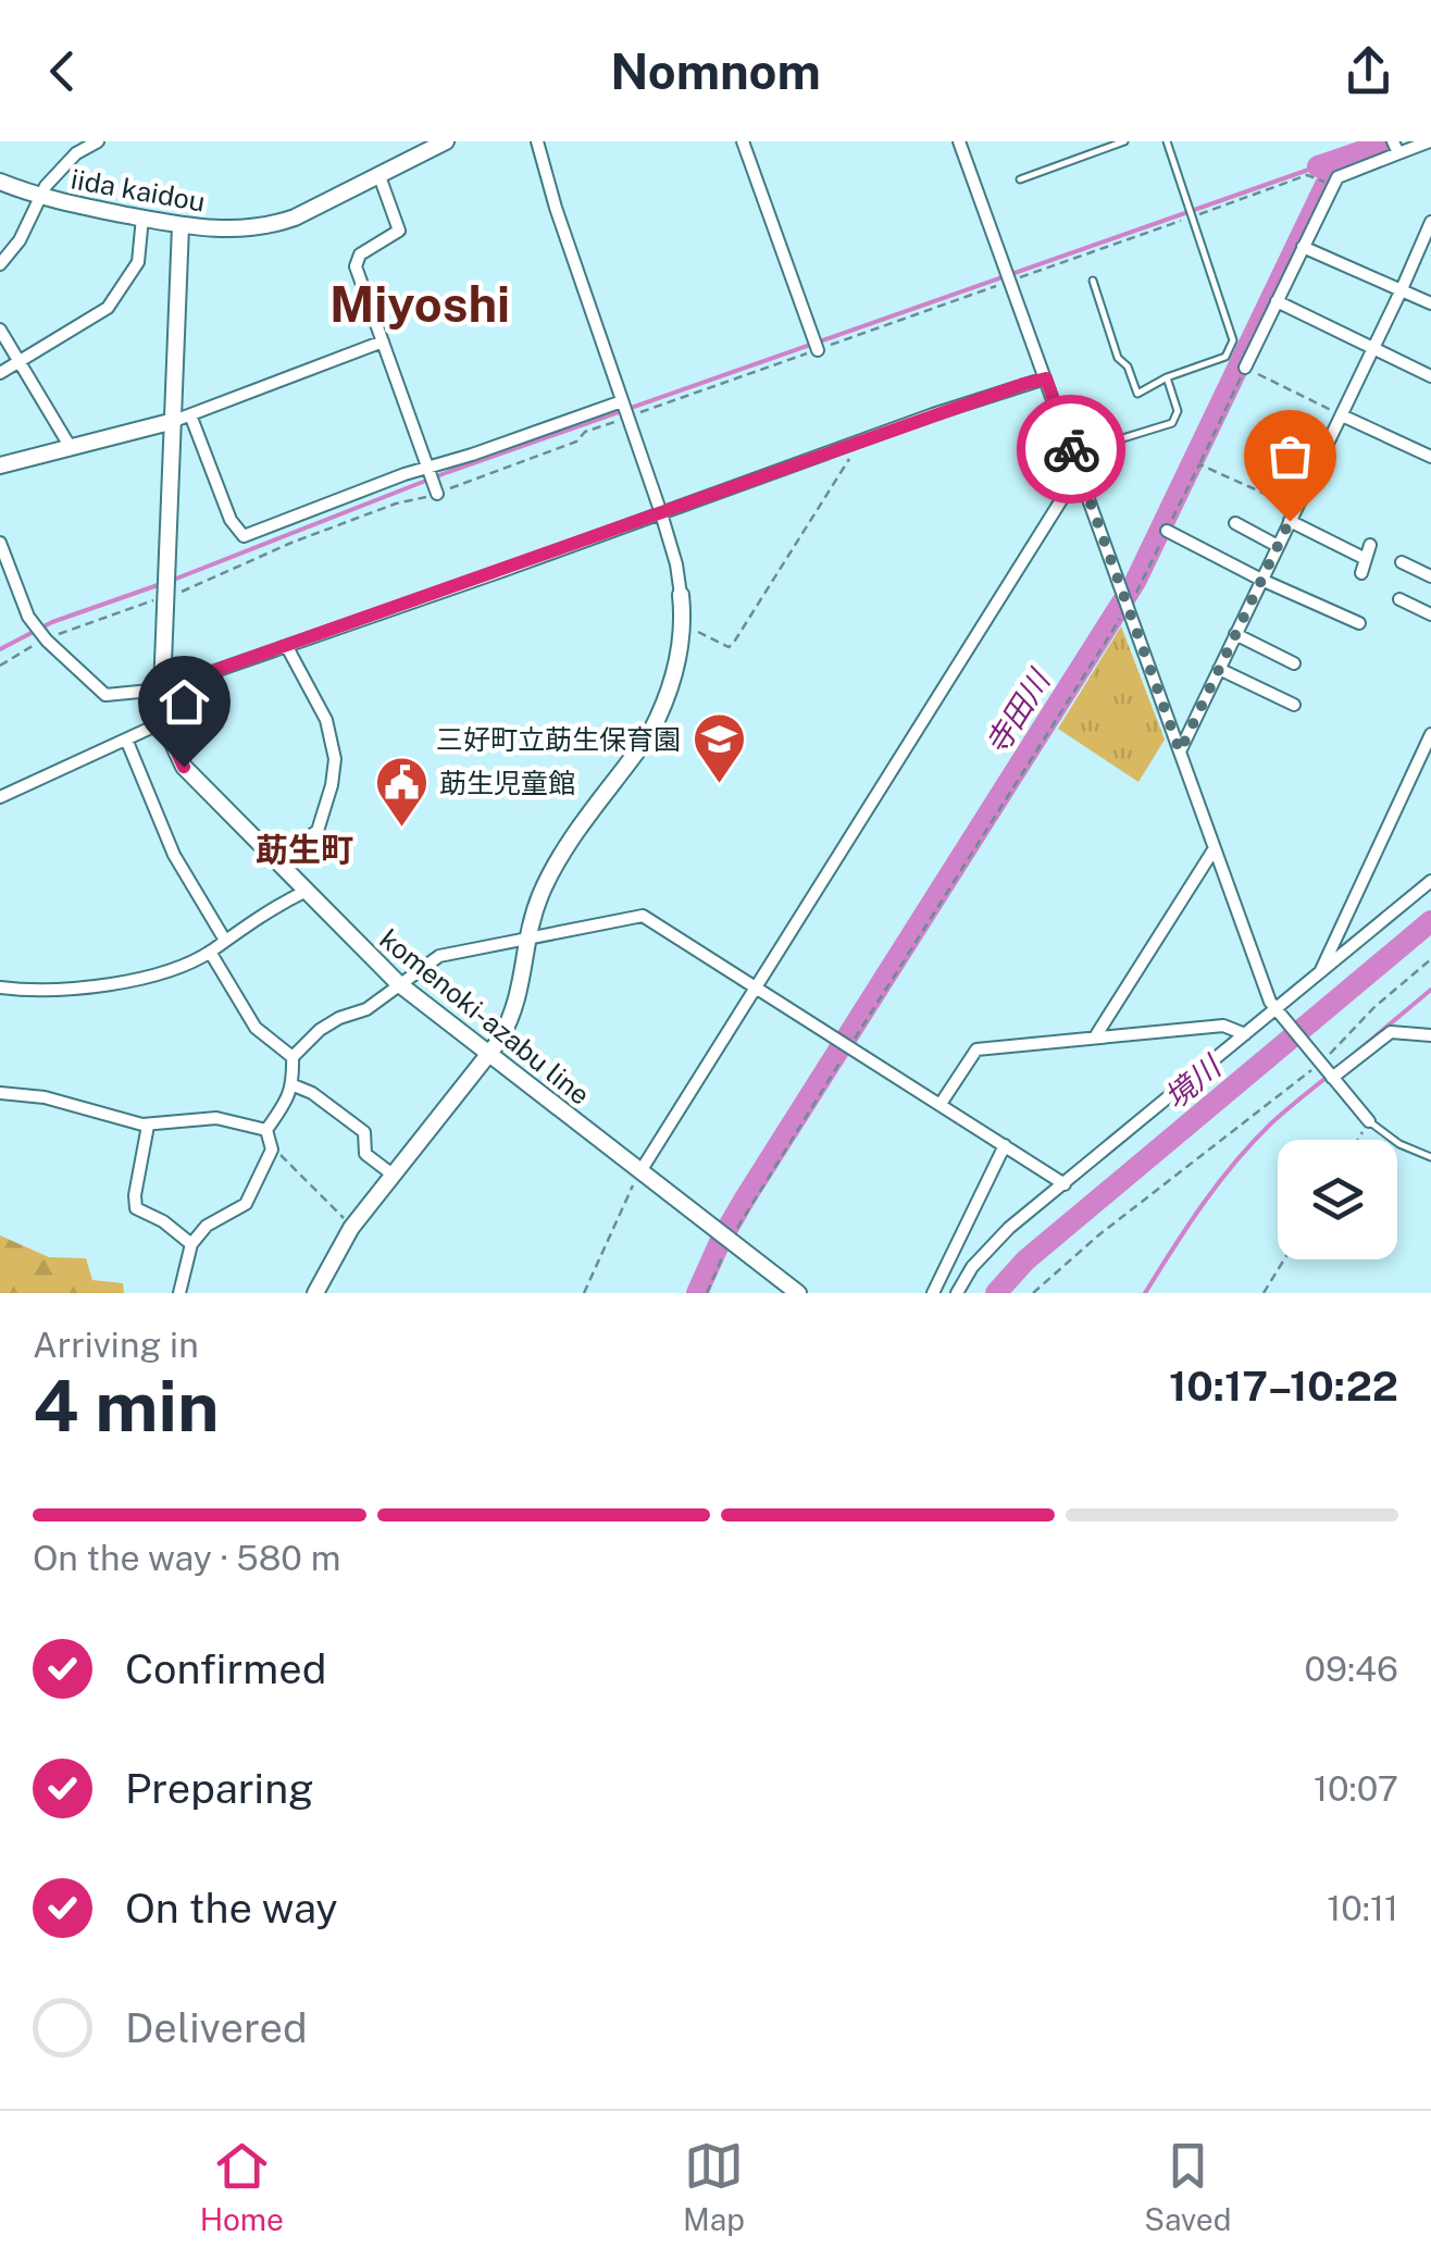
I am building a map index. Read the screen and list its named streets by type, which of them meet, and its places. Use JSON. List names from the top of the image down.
{
  "streets": {
    "main road": ["iida kaidou", "komenoki-azabu line"]
  },
  "crossings": [
    ["iida kaidou", "komenoki-azabu line"]
  ],
  "districts": ["Miyoshi", "莇生町"],
  "water": ["寺田川", "境川"],
  "places": {
    "school or university": ["三好町立莇生保育園"],
    "public building": ["莇生児童館"]
  },
  "page": {
    "header": "Nomnom",
    "heading": ["4 min", "Arriving in", "10:17–10:22"],
    "bar": "On the way · 580 m",
    "list": [
      ["Confirmed", "09:46"],
      ["Preparing", "10:07"],
      ["On the way", "10:11"],
      "Delivered"
    ],
    "tabs": ["Home", "Map", "Saved"]
  }
}
